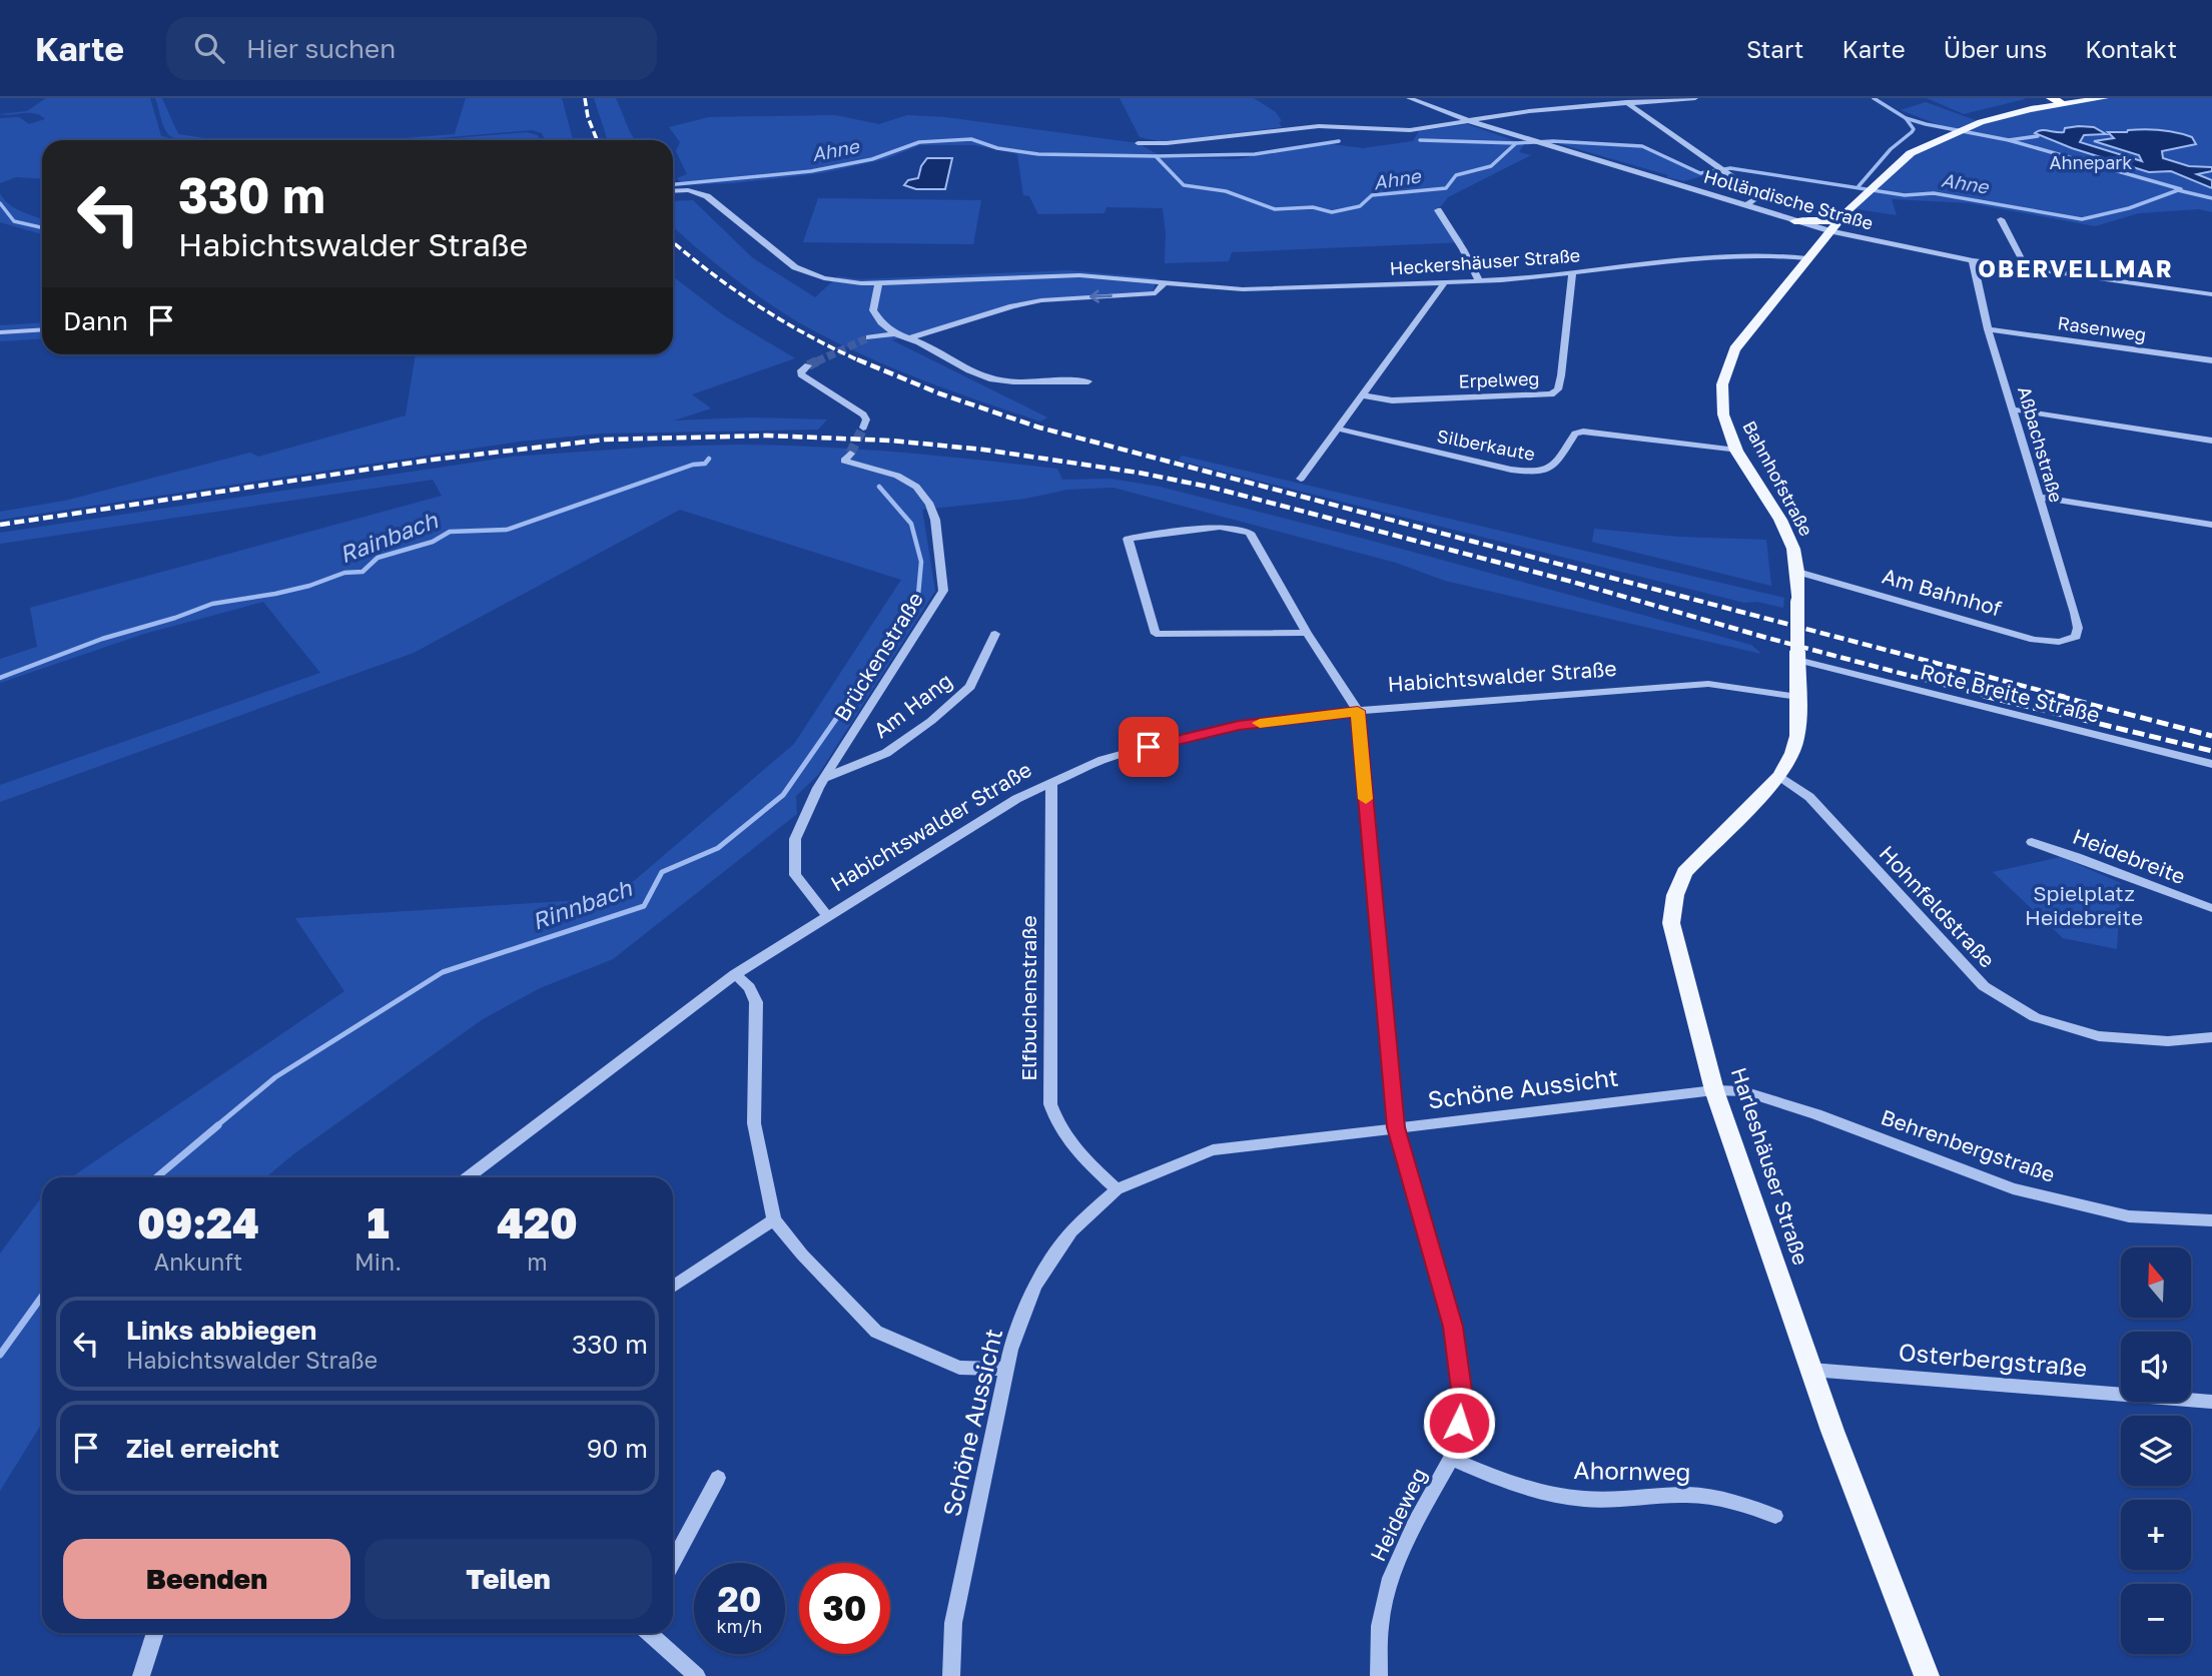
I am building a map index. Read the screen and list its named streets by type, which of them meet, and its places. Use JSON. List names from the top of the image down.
{
  "streets": {
    "main road": ["Bahnhofstraße", "Harleshäuser Straße"],
    "street": [
      "Holländische Straße",
      "Heckershäuser Straße",
      "Rasenweg",
      "Erpelweg",
      "Aßbachstraße",
      "Silberkaute",
      "Am Bahnhof",
      "Brückenstraße",
      "Habichtswalder Straße",
      "Rote Breite Straße",
      "Am Hang",
      "Heidebreite",
      "Hohnfeldstraße",
      "Elfbuchenstraße",
      "Schöne Aussicht",
      "Behrenbergstraße",
      "Osterbergstraße",
      "Ahornweg",
      "Heideweg"
    ]
  },
  "crossings": [
    ["Holländische Straße", "Aßbachstraße"],
    ["Holländische Straße", "Bahnhofstraße"],
    ["Heckershäuser Straße", "Erpelweg"],
    ["Heckershäuser Straße", "Bahnhofstraße"],
    ["Rasenweg", "Aßbachstraße"],
    ["Aßbachstraße", "Am Bahnhof"],
    ["Silberkaute", "Bahnhofstraße"],
    ["Bahnhofstraße", "Am Bahnhof"],
    ["Bahnhofstraße", "Habichtswalder Straße"],
    ["Bahnhofstraße", "Rote Breite Straße"],
    ["Bahnhofstraße", "Harleshäuser Straße"],
    ["Brückenstraße", "Habichtswalder Straße"],
    ["Brückenstraße", "Am Hang"],
    ["Habichtswalder Straße", "Elfbuchenstraße"],
    ["Habichtswalder Straße", "Harleshäuser Straße"],
    ["Habichtswalder Straße", "Heideweg"],
    ["Hohnfeldstraße", "Harleshäuser Straße"],
    ["Elfbuchenstraße", "Schöne Aussicht"],
    ["Schöne Aussicht", "Behrenbergstraße"],
    ["Schöne Aussicht", "Harleshäuser Straße"],
    ["Schöne Aussicht", "Heideweg"],
    ["Behrenbergstraße", "Harleshäuser Straße"],
    ["Harleshäuser Straße", "Osterbergstraße"],
    ["Ahornweg", "Heideweg"]
  ],
  "districts": ["OBERVELLMAR"],
  "water": ["Ahne", "Rainbach", "Rinnbach"],
  "parks": ["Ahnepark", "Spielplatz Heidebreite"],
  "north": "top",
  "page": {
    "header": "Karte",
    "search": "Hier suchen",
    "nav": [
      "Start",
      "Karte",
      "Über uns",
      "Kontakt"
    ],
    "turn": ["330 m", "Habichtswalder Straße"],
    "then": "Dann",
    "eta": [
      "09:24",
      "Ankunft",
      "1",
      "Min.",
      "420",
      "m"
    ],
    "map_buttons": ["+", "−"],
    "list": [
      {
        "name": "Links abbiegen",
        "note": "Habichtswalder Straße",
        "value": "330 m"
      },
      {
        "name": "Ziel erreicht",
        "value": "90 m"
      }
    ],
    "buttons": ["Beenden", "Teilen"],
    "speed": "20 km/h",
    "limit": "30"
  }
}
